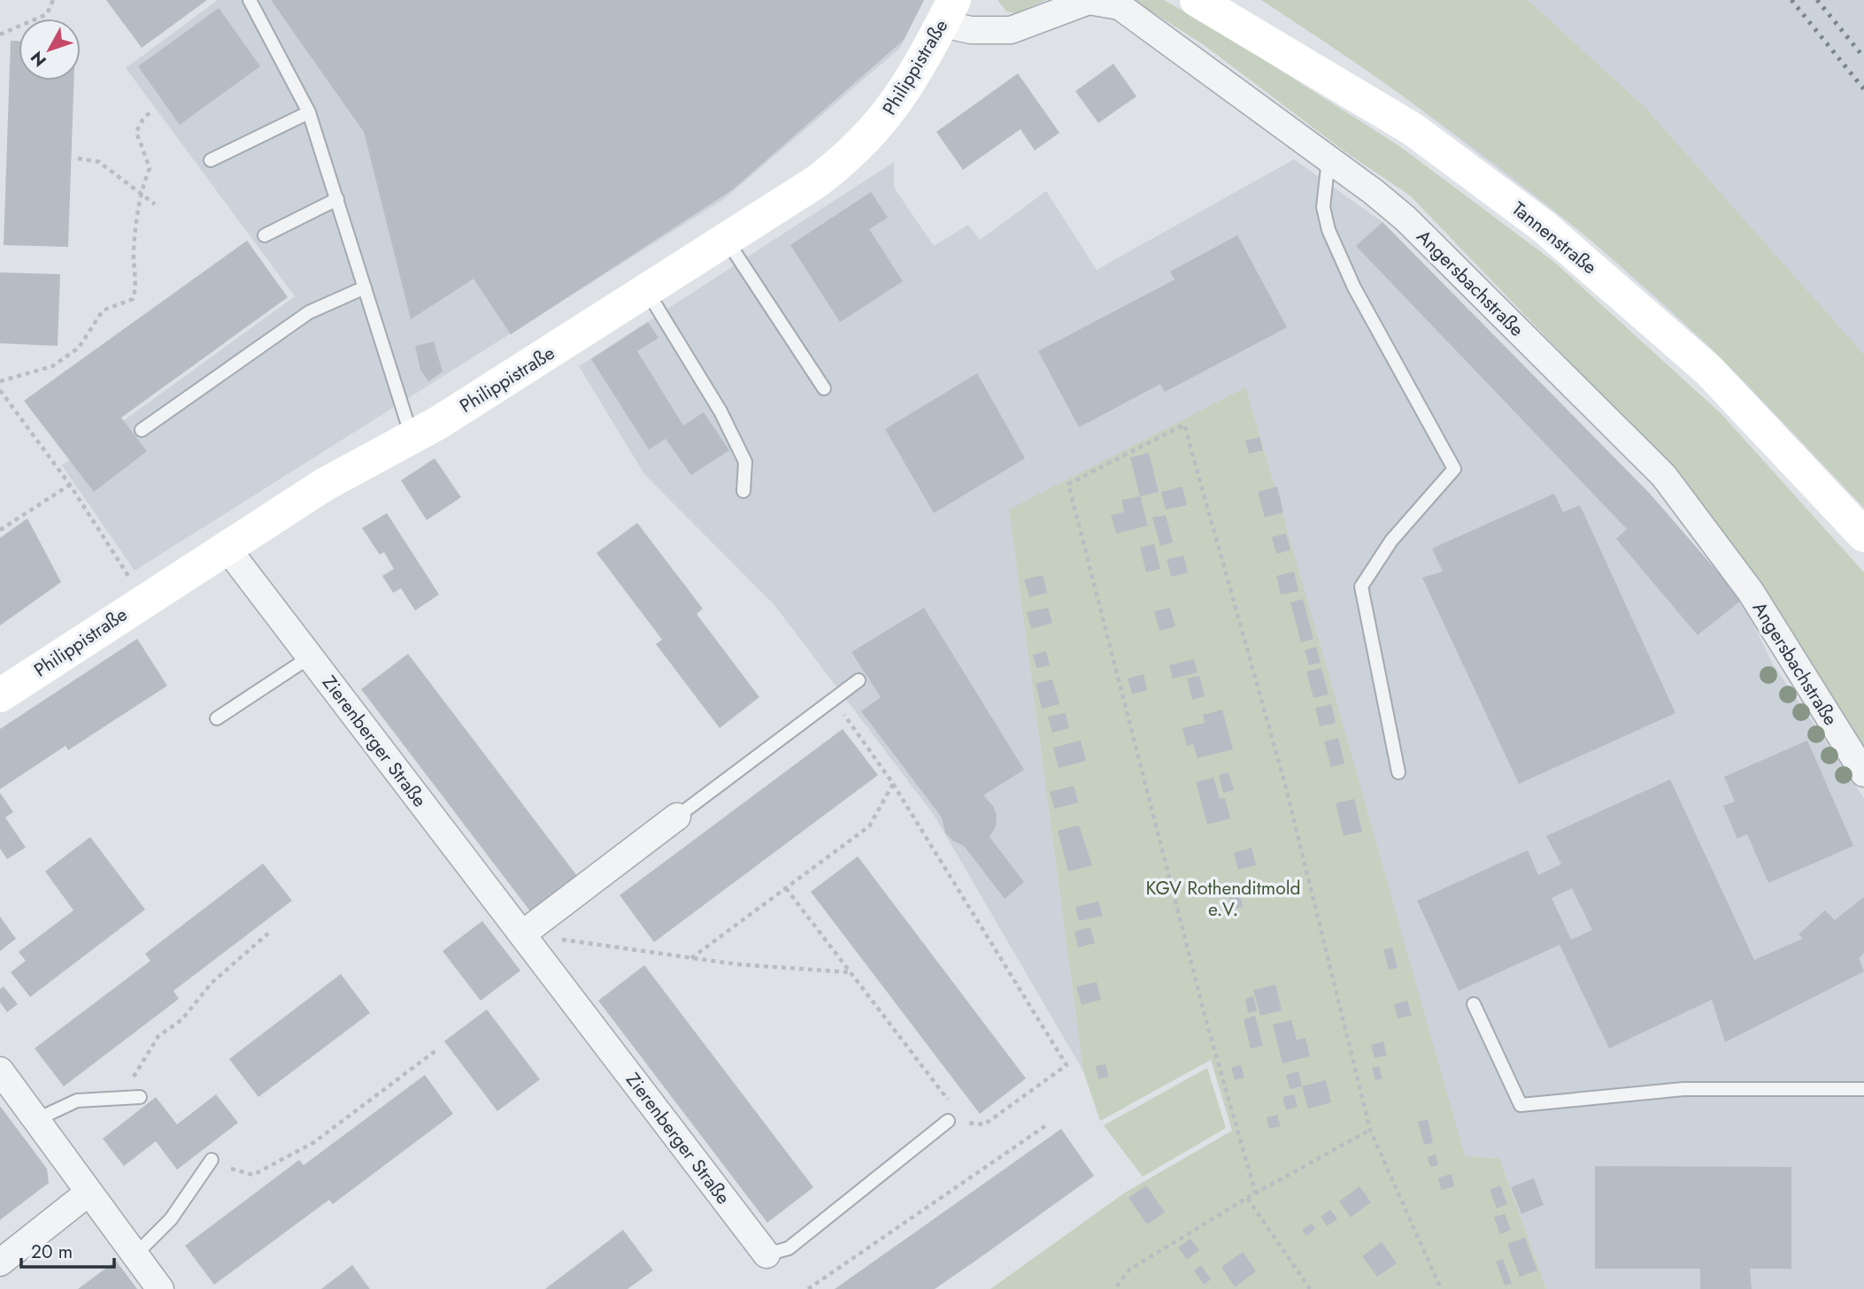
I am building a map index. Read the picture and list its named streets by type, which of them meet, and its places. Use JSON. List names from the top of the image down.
{
  "streets": {
    "street": [
      "Philippistraße",
      "Tannenstraße",
      "Angersbachstraße",
      "Zierenberger Straße"
    ]
  },
  "crossings": [
    ["Philippistraße", "Angersbachstraße"],
    ["Philippistraße", "Zierenberger Straße"]
  ],
  "parks": ["KGV Rothenditmold e.V."],
  "scale_bar": "20 m",
  "north": "bottom left"
}
